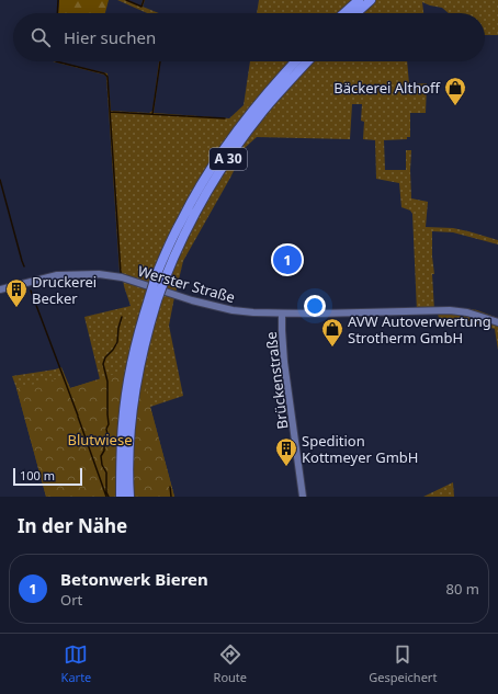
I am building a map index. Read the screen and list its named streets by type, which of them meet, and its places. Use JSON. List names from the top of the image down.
{
  "streets": {
    "highway": ["A 30"],
    "main road": ["Werster Straße", "Brückenstraße"]
  },
  "crossings": [
    ["Werster Straße", "Brückenstraße"]
  ],
  "parks": ["Blutwiese"],
  "places": {
    "shop": ["Bäckerei Althoff", "AVW Autoverwertung Strotherm GmbH"],
    "building": ["Druckerei Becker", "Spedition Kottmeyer GmbH"]
  },
  "scale_bar": "100 m",
  "page": {
    "search": "Hier suchen",
    "pins": "1",
    "scale": "100 m",
    "heading": "In der Nähe",
    "list": [
      {
        "mark": "1",
        "name": "Betonwerk Bieren",
        "note": "Ort",
        "value": "80 m"
      }
    ],
    "nav": ["Karte", "Route", "Gespeichert"]
  }
}
